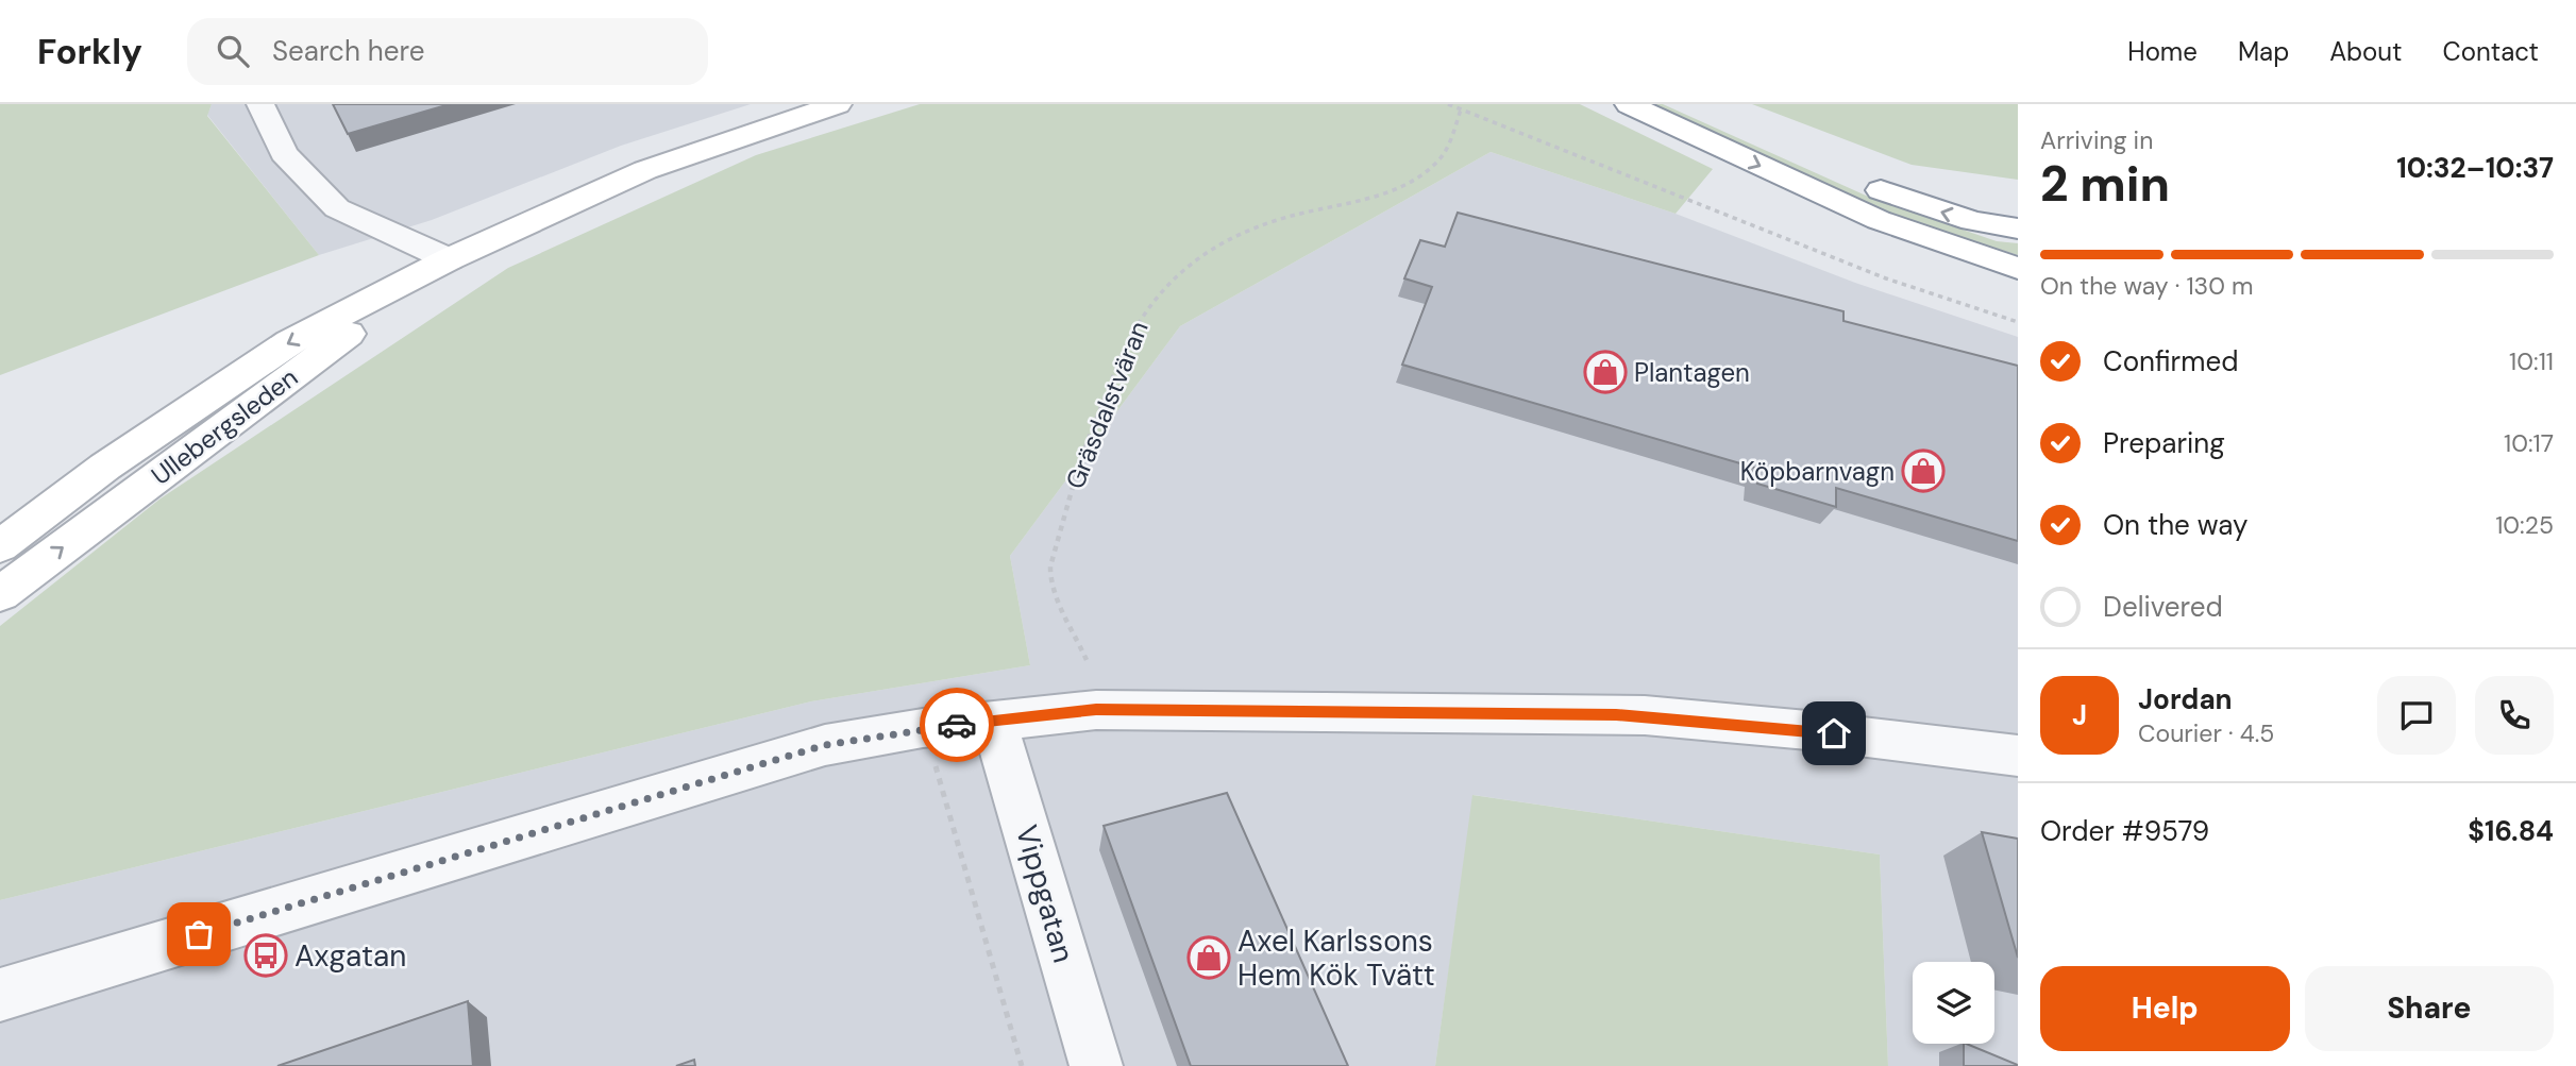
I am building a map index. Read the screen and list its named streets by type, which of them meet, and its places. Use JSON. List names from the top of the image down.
{
  "streets": {
    "main road": ["Ullebergsleden"],
    "street": ["Vippgatan"],
    "path": ["Gräsdalstväran"]
  },
  "places": {
    "shop": ["Plantagen", "Köpbarnvagn", "Axel Karlssons Hem Kök Tvätt"],
    "bus stop": ["Axgatan"]
  },
  "page": {
    "header": "Forkly",
    "search": "Search here",
    "nav": [
      "Home",
      "Map",
      "About",
      "Contact"
    ],
    "heading": ["2 min", "Arriving in", "10:32–10:37"],
    "panel": [
      "Jordan",
      "Courier · 4.5",
      "Order #9579",
      "$16.84"
    ],
    "bar": "On the way · 130 m",
    "list": [
      ["Confirmed", "10:11"],
      ["Preparing", "10:17"],
      ["On the way", "10:25"],
      "Delivered"
    ],
    "round": "J",
    "buttons": ["Help", "Share"]
  }
}
